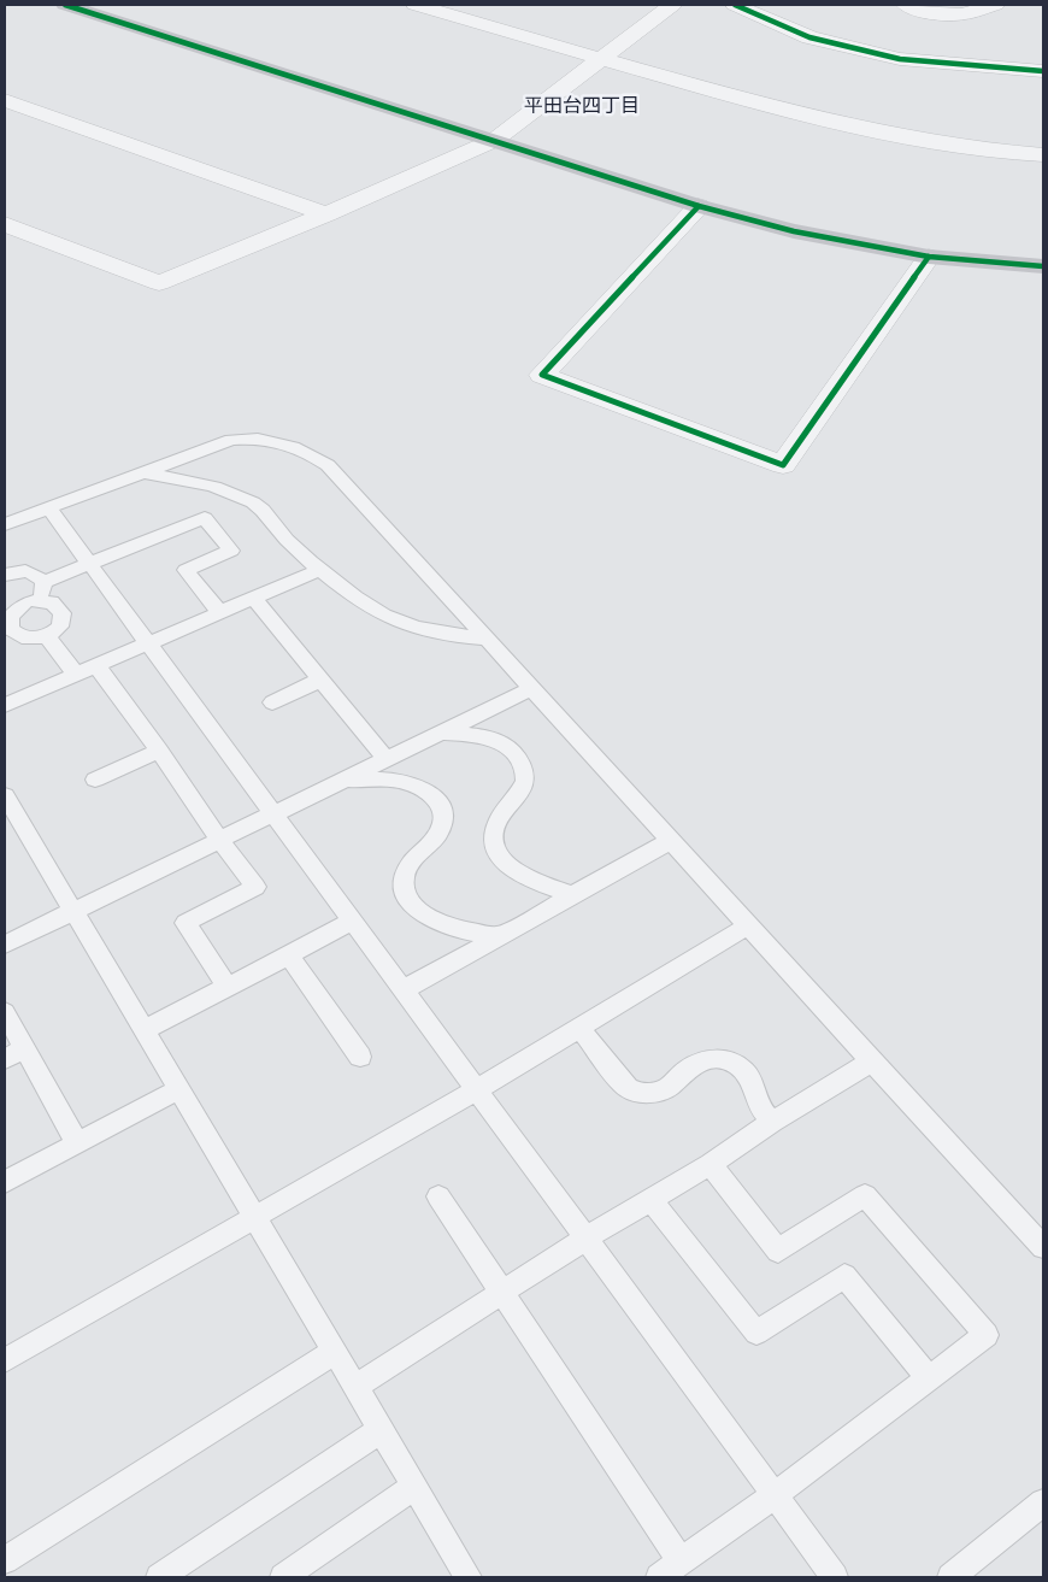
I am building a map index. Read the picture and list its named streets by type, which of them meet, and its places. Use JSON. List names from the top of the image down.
{
  "districts": ["平田台四丁目"]
}
